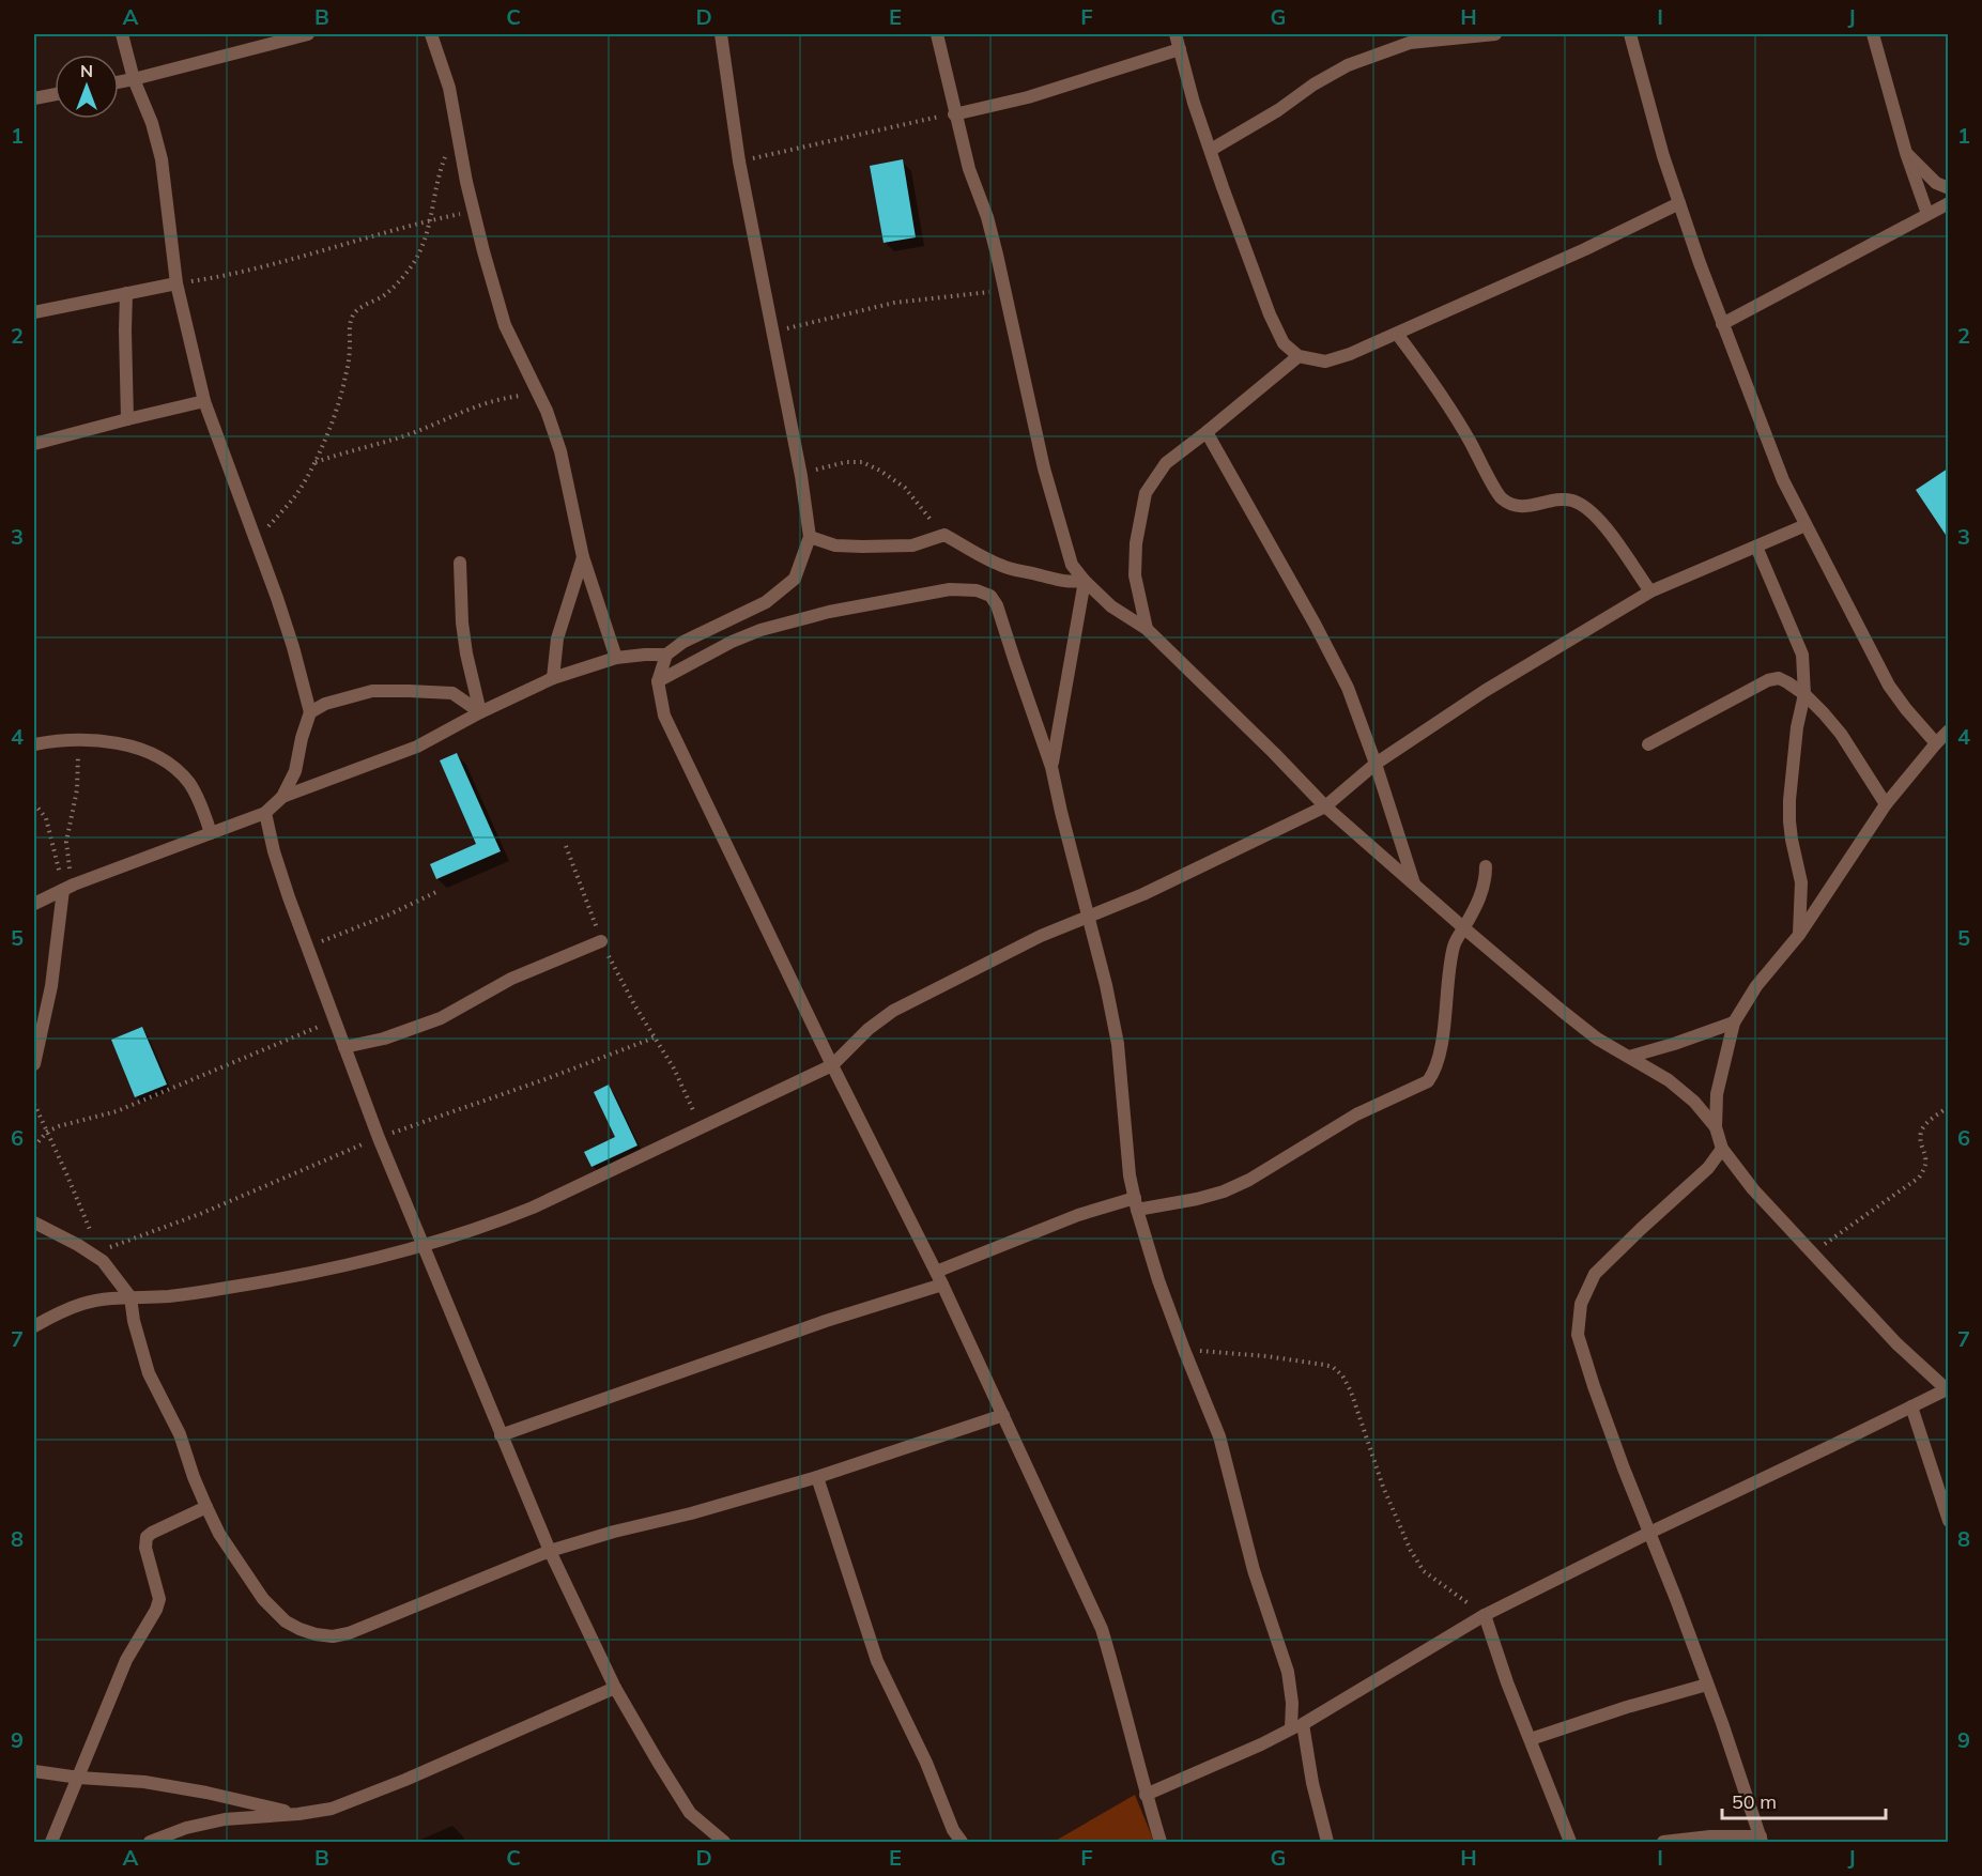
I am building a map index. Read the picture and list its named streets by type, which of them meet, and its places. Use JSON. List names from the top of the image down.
{
  "scale_bar": "50 m",
  "north": "top",
  "grid": {
    "columns": [
      "A",
      "B",
      "C",
      "D",
      "E",
      "F",
      "G",
      "H",
      "I",
      "J"
    ],
    "rows": [
      "1",
      "2",
      "3",
      "4",
      "5",
      "6",
      "7",
      "8",
      "9"
    ]
  }
}
